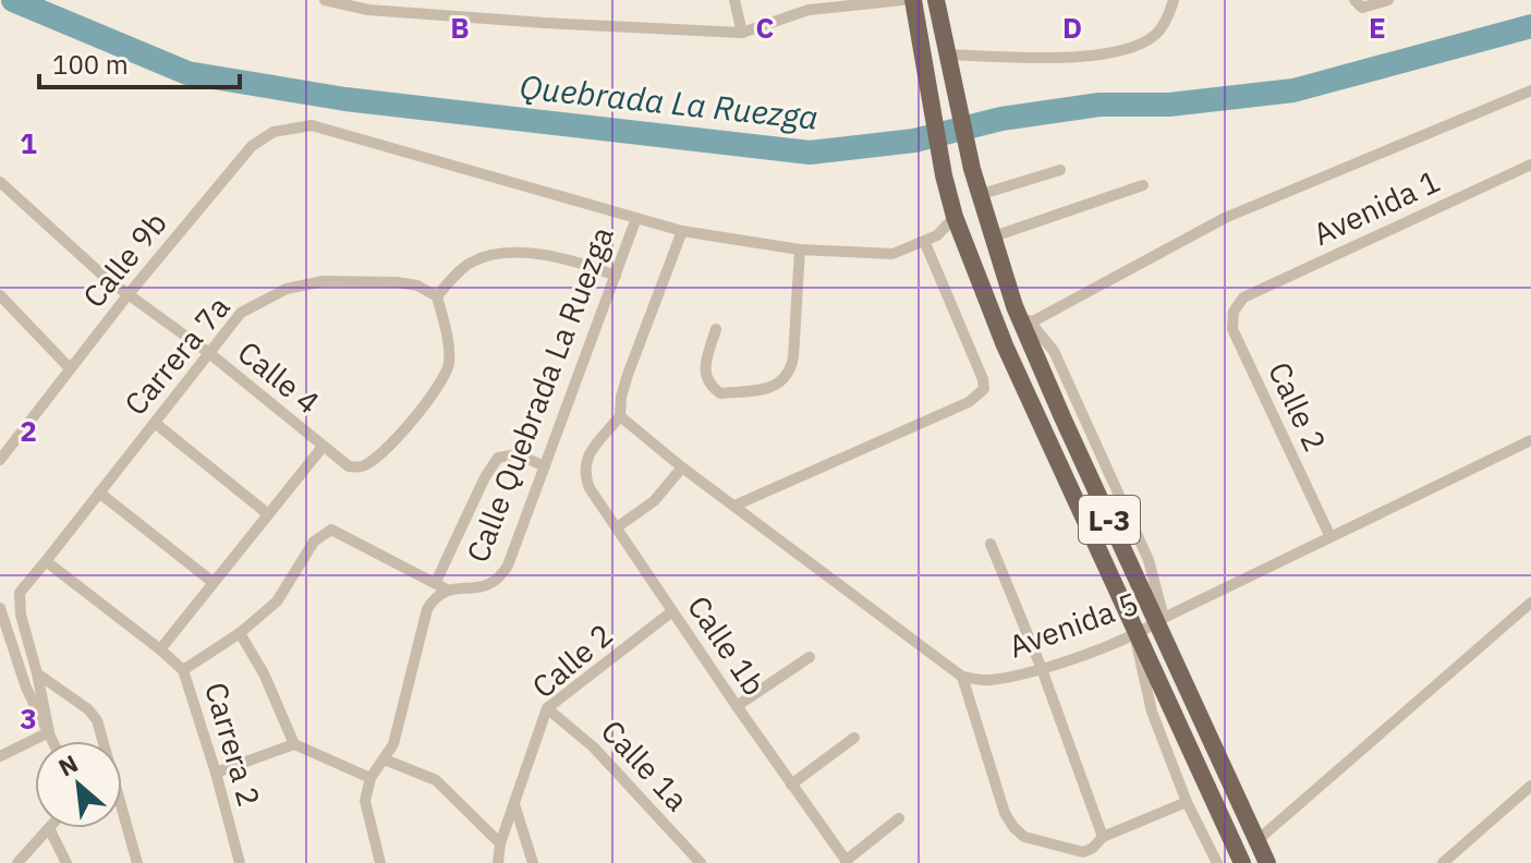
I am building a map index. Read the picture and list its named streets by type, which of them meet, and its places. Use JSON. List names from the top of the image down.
{
  "streets": {
    "main road": ["L-3"],
    "street": [
      "Avenida 1",
      "Calle 9b",
      "Carrera 7a",
      "Calle 4",
      "Calle Quebrada La Ruezga",
      "Calle 2",
      "Avenida 5",
      "Calle 1b",
      "Carrera 2",
      "Calle 1a"
    ]
  },
  "crossings": [
    ["Avenida 1", "Calle 2"],
    ["Calle 9b", "Calle 4"],
    ["Calle 9b", "Calle Quebrada La Ruezga"],
    ["Carrera 7a", "Calle 4"],
    ["Carrera 7a", "Carrera 2"],
    ["Calle 2", "Avenida 5"],
    ["Calle 2", "Calle 1b"],
    ["Calle 2", "Calle 1a"],
    ["L-3", "Avenida 5"]
  ],
  "water": ["Quebrada La Ruezga"],
  "scale_bar": "100 m",
  "north": "top left",
  "grid": {
    "columns": [
      "B",
      "C",
      "D",
      "E"
    ],
    "rows": ["1", "2", "3"]
  }
}
